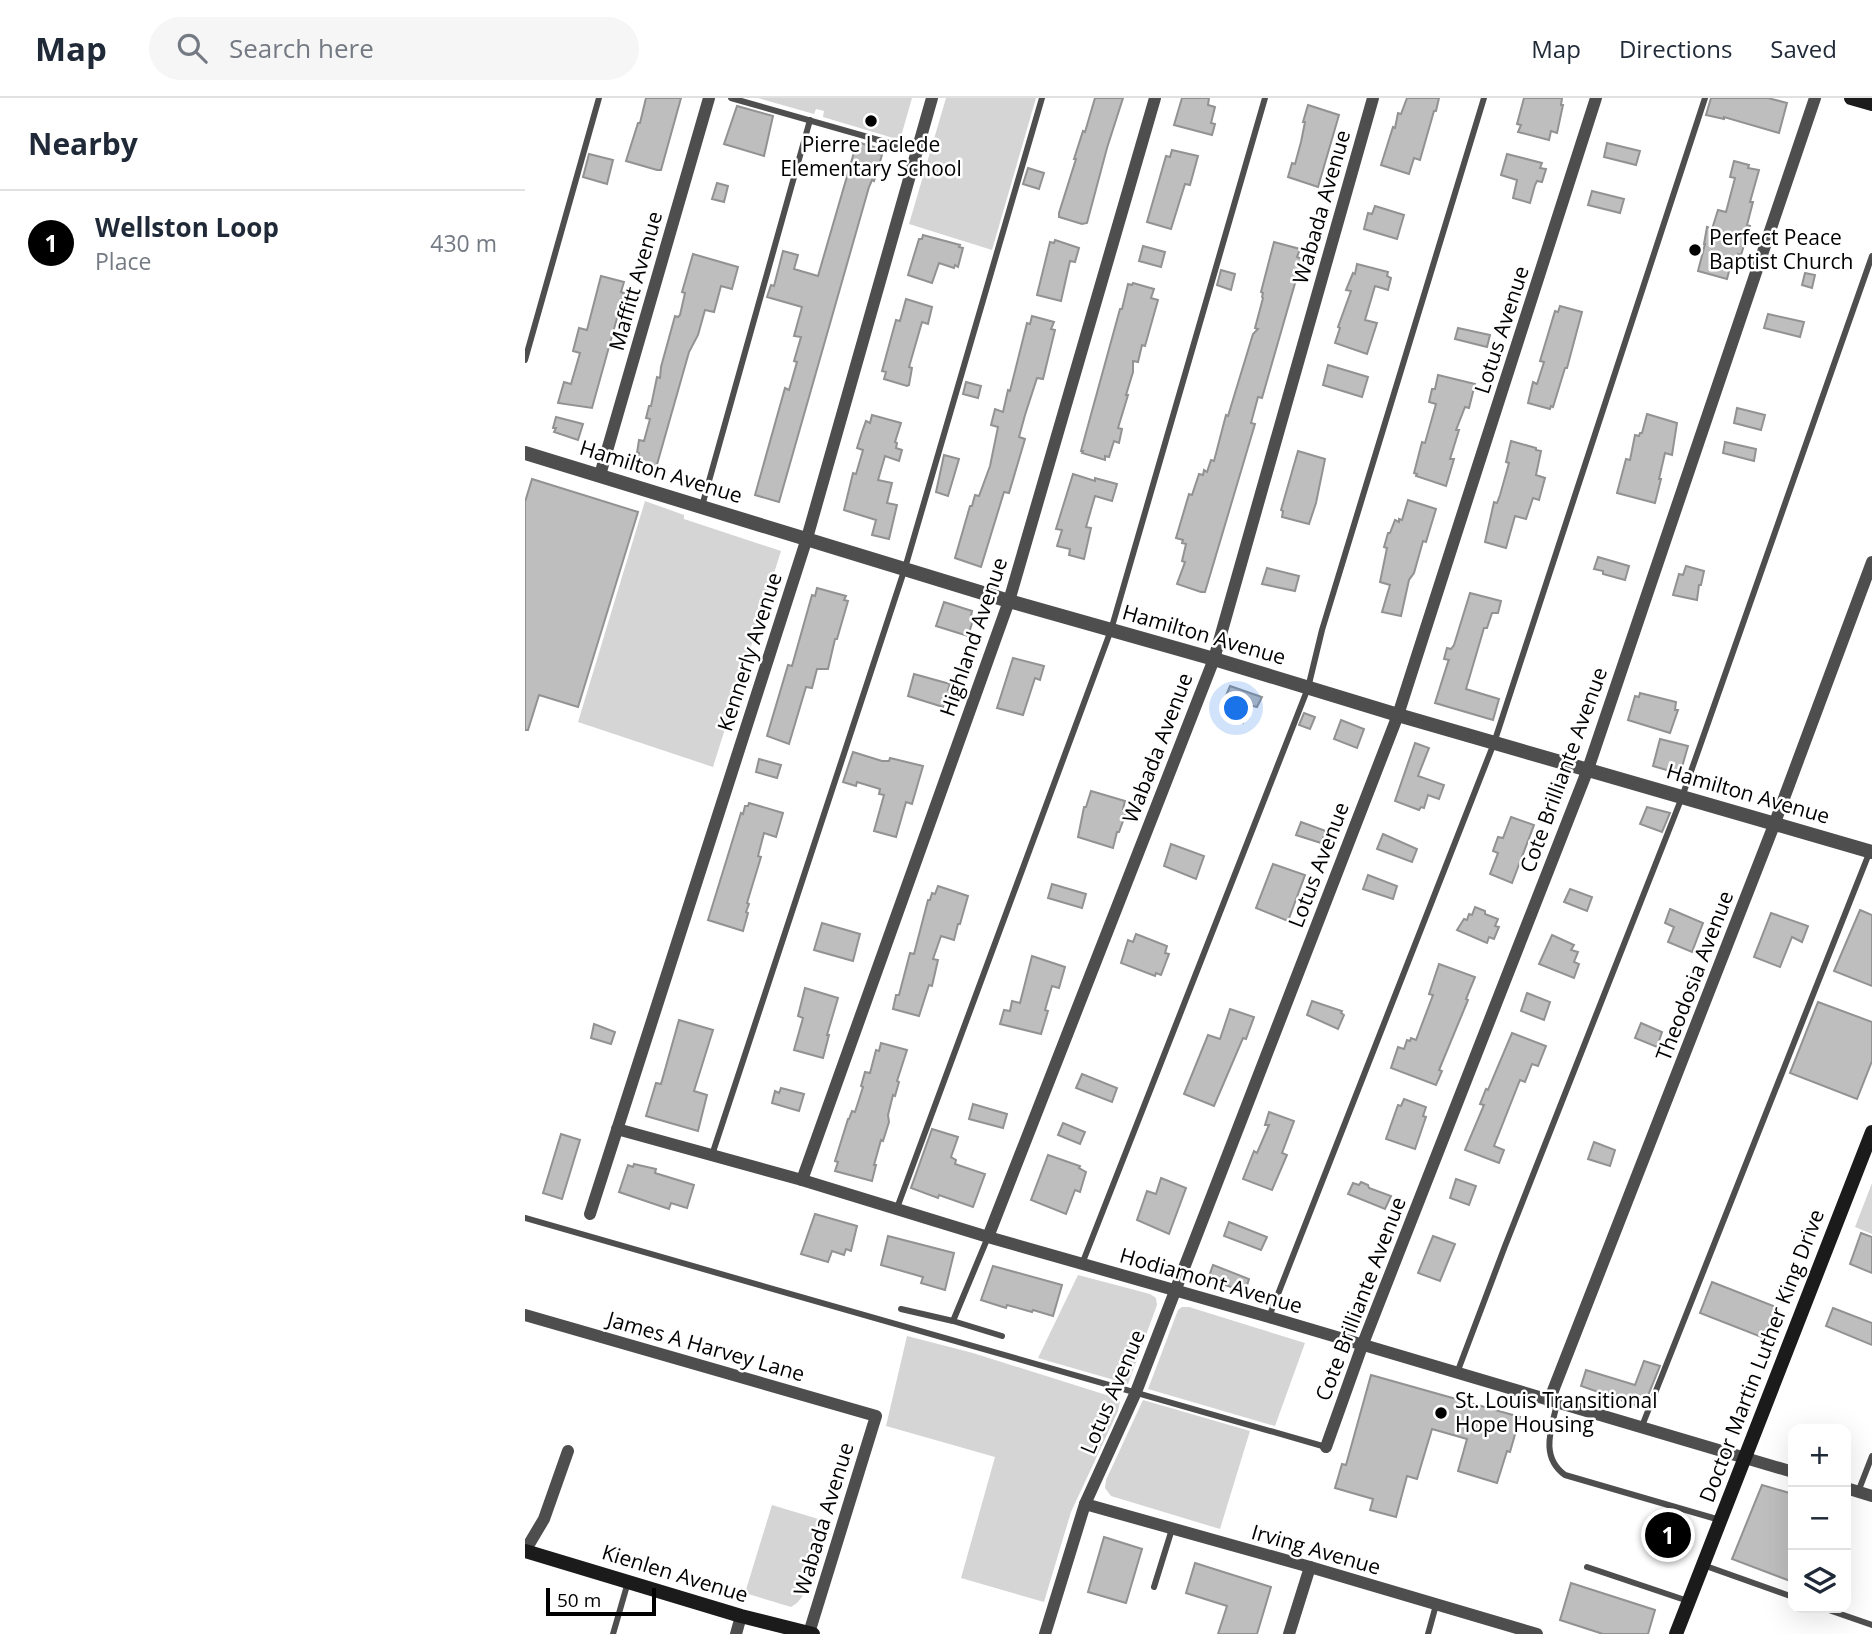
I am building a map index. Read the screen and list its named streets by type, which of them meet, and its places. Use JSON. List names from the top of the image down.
{
  "streets": {
    "main road": ["Doctor Martin Luther King Drive", "Kienlen Avenue"],
    "street": [
      "Wabada Avenue",
      "Maffitt Avenue",
      "Lotus Avenue",
      "Hamilton Avenue",
      "Highland Avenue",
      "Kennerly Avenue",
      "Cote Brilliante Avenue",
      "Theodosia Avenue",
      "Hodiamont Avenue",
      "James A Harvey Lane",
      "Irving Avenue"
    ]
  },
  "crossings": [
    ["Wabada Avenue", "Hamilton Avenue"],
    ["Wabada Avenue", "Hodiamont Avenue"],
    ["Wabada Avenue", "James A Harvey Lane"],
    ["Wabada Avenue", "Kienlen Avenue"],
    ["Maffitt Avenue", "Hamilton Avenue"],
    ["Lotus Avenue", "Hamilton Avenue"],
    ["Lotus Avenue", "Hodiamont Avenue"],
    ["Lotus Avenue", "Irving Avenue"],
    ["Hamilton Avenue", "Highland Avenue"],
    ["Hamilton Avenue", "Kennerly Avenue"],
    ["Hamilton Avenue", "Cote Brilliante Avenue"],
    ["Hamilton Avenue", "Theodosia Avenue"],
    ["Highland Avenue", "Hodiamont Avenue"],
    ["Kennerly Avenue", "Hodiamont Avenue"],
    ["Cote Brilliante Avenue", "Hodiamont Avenue"],
    ["Theodosia Avenue", "Hodiamont Avenue"],
    ["Hodiamont Avenue", "Doctor Martin Luther King Drive"]
  ],
  "places": ["Pierre Laclede Elementary School", "Perfect Peace Baptist Church", "St. Louis Transitional Hope Housing"],
  "scale_bar": "50 m",
  "page": {
    "header": "Map",
    "search": "Search here",
    "nav": ["Map", "Directions", "Saved"],
    "heading": "Nearby",
    "list": [
      {
        "mark": "1",
        "name": "Wellston Loop",
        "note": "Place",
        "value": "430 m"
      }
    ],
    "map_buttons": ["+", "−"],
    "pins": "1",
    "scale": "50 m"
  }
}
